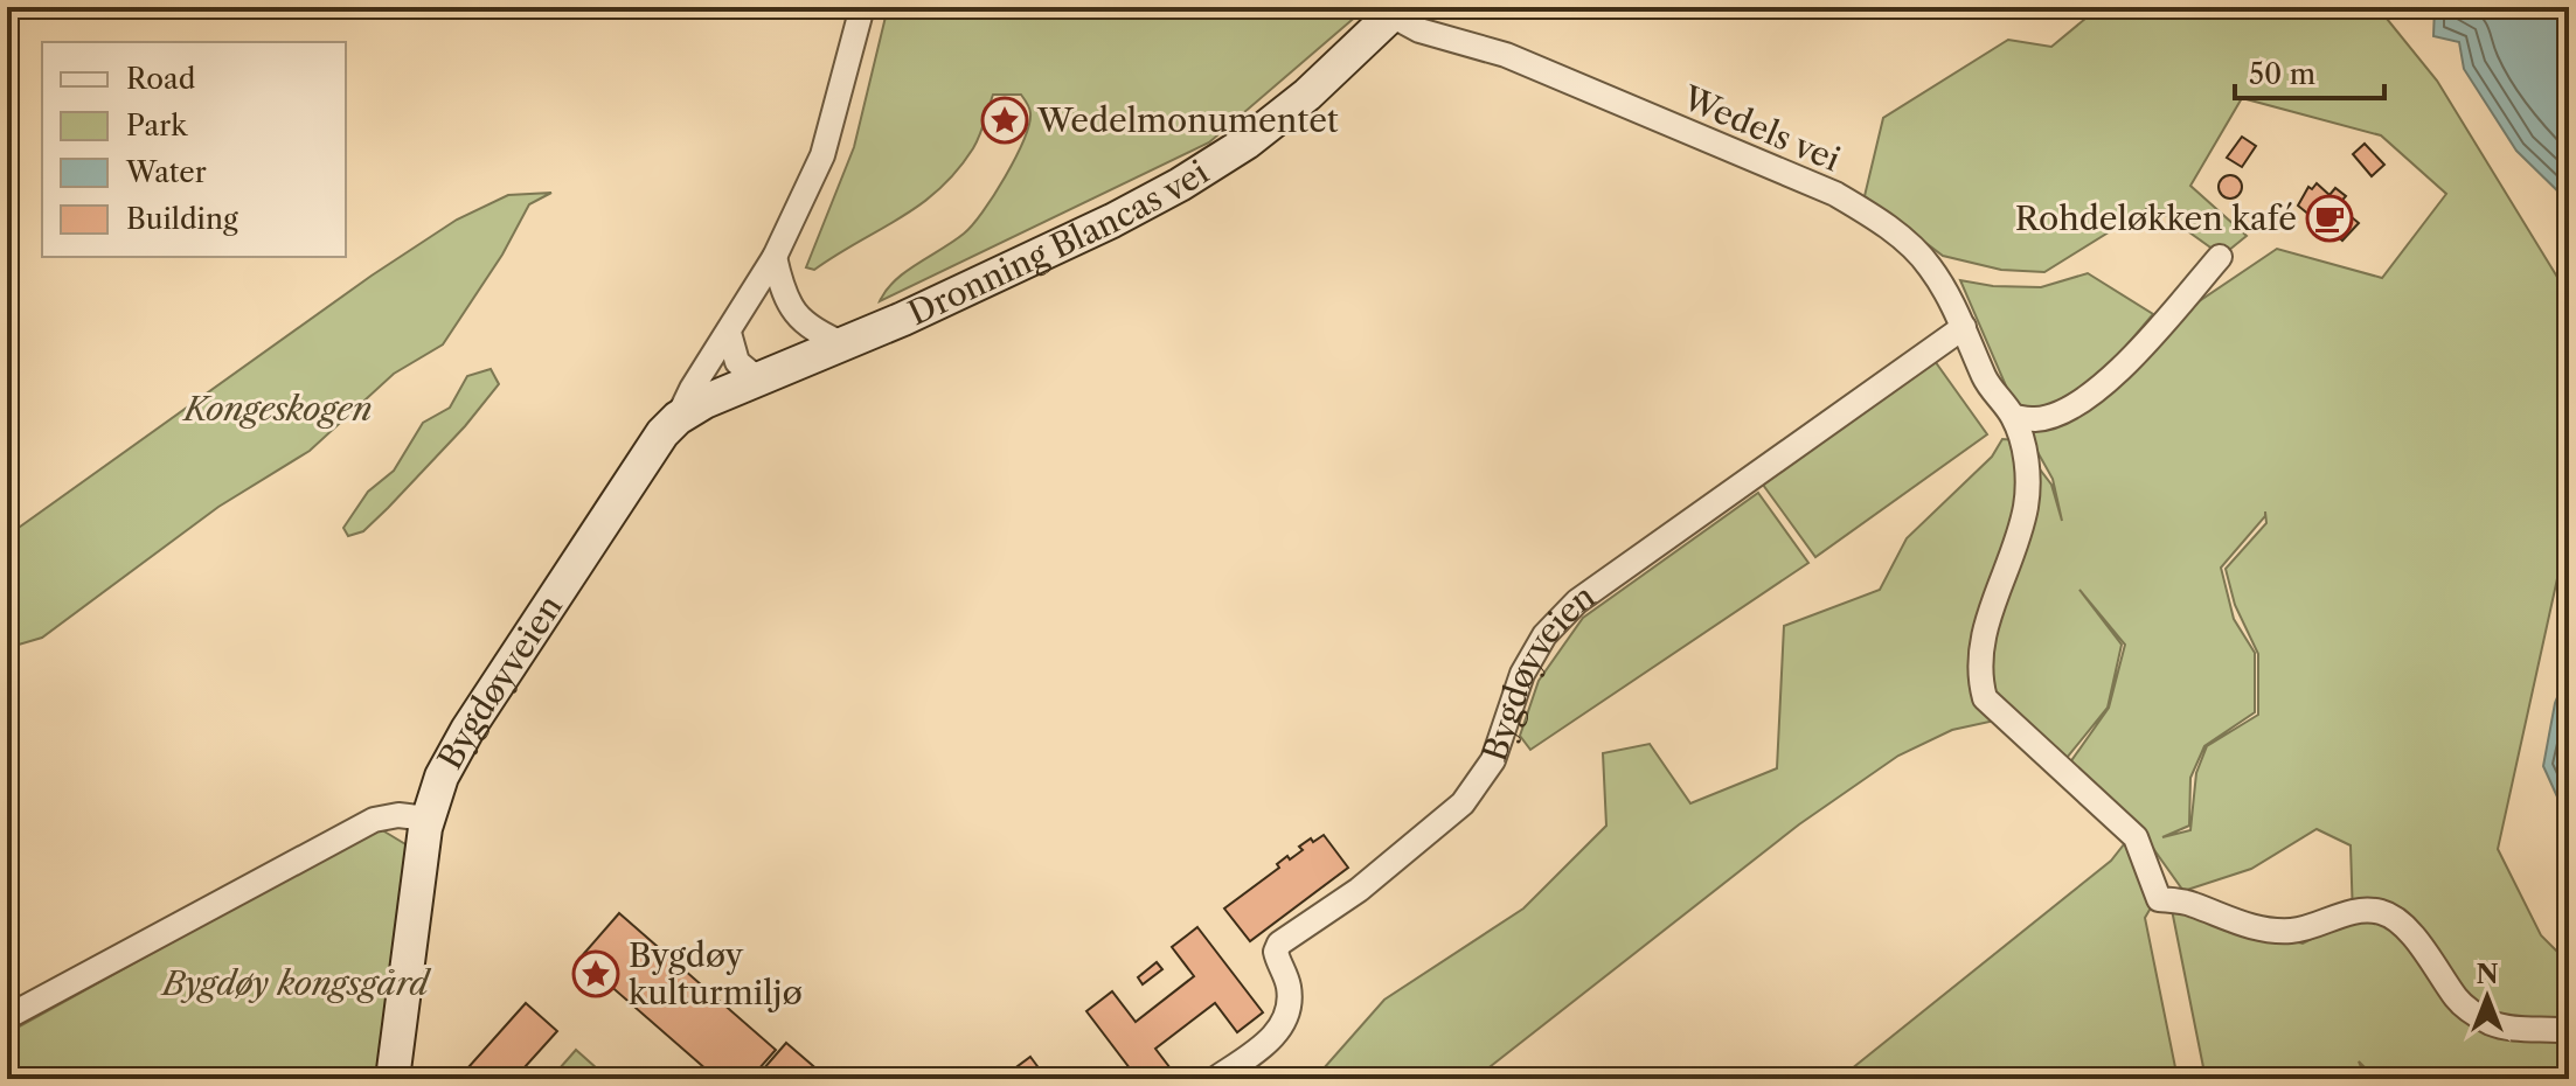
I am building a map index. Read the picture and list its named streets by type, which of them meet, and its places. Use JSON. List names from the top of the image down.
{
  "streets": {
    "street": ["Wedels vei", "Dronning Blancas vei", "Bygdøyveien"]
  },
  "crossings": [
    ["Wedels vei", "Dronning Blancas vei"],
    ["Wedels vei", "Bygdøyveien"],
    ["Dronning Blancas vei", "Bygdøyveien"]
  ],
  "parks": ["Kongeskogen", "Bygdøy kongsgård"],
  "places": {
    "place": ["Wedelmonumentet", "Bygdøy kulturmiljø"],
    "cafe": ["Rohdeløkken kafé"]
  },
  "legend": [
    "Road",
    "Park",
    "Water",
    "Building"
  ],
  "scale_bar": "50 m",
  "north": "top"
}
